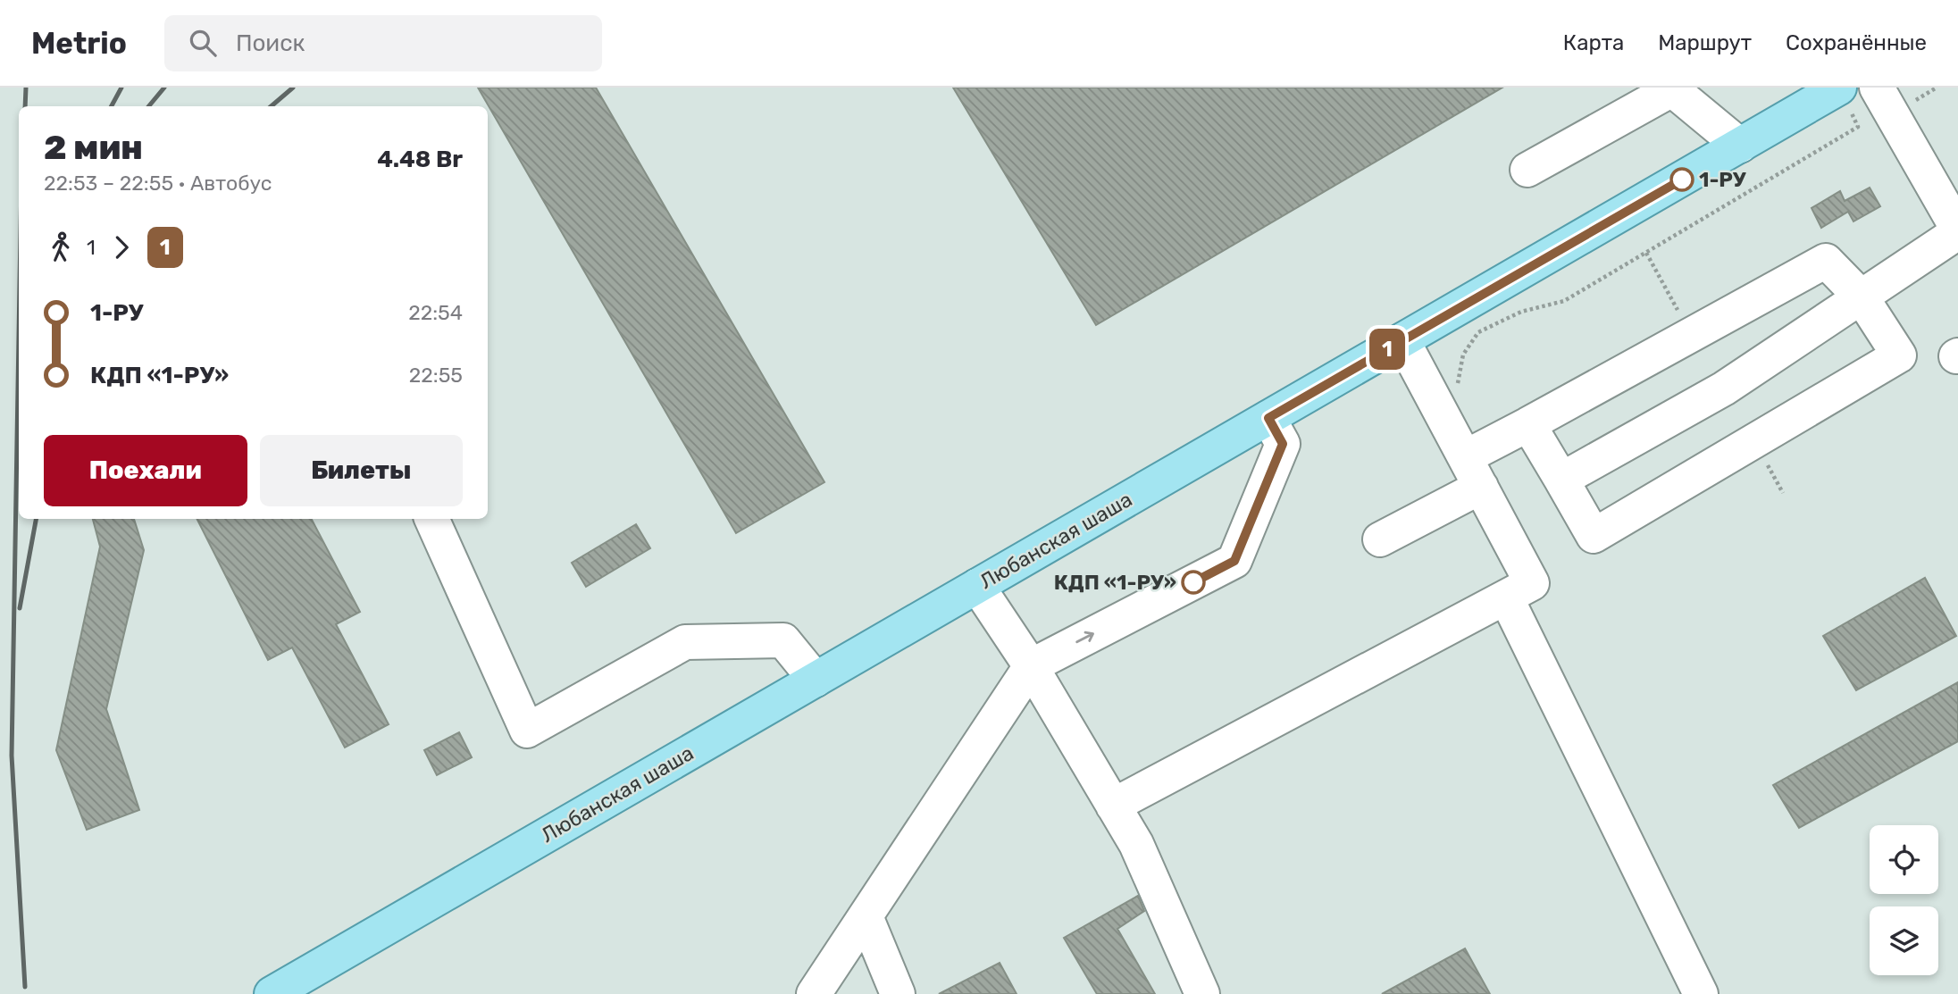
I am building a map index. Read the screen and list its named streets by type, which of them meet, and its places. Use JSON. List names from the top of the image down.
{
  "streets": {
    "main road": ["Любанская шаша"]
  },
  "places": ["1-РУ", "КДП «1-РУ»"],
  "lines": ["bus line 1"],
  "page": {
    "header": "Metrio",
    "search": "Поиск",
    "nav": ["Карта", "Маршрут", "Сохранённые"],
    "on_map": "1",
    "heading": ["2 мин", "22:53 – 22:55 · Автобус", "4.48 Br"],
    "legs": ["1", "1"],
    "list": [
      {
        "name": "1-РУ",
        "value": "22:54"
      },
      {
        "name": "КДП «1-РУ»",
        "value": "22:55"
      }
    ],
    "buttons": ["Поехали", "Билеты"]
  }
}
